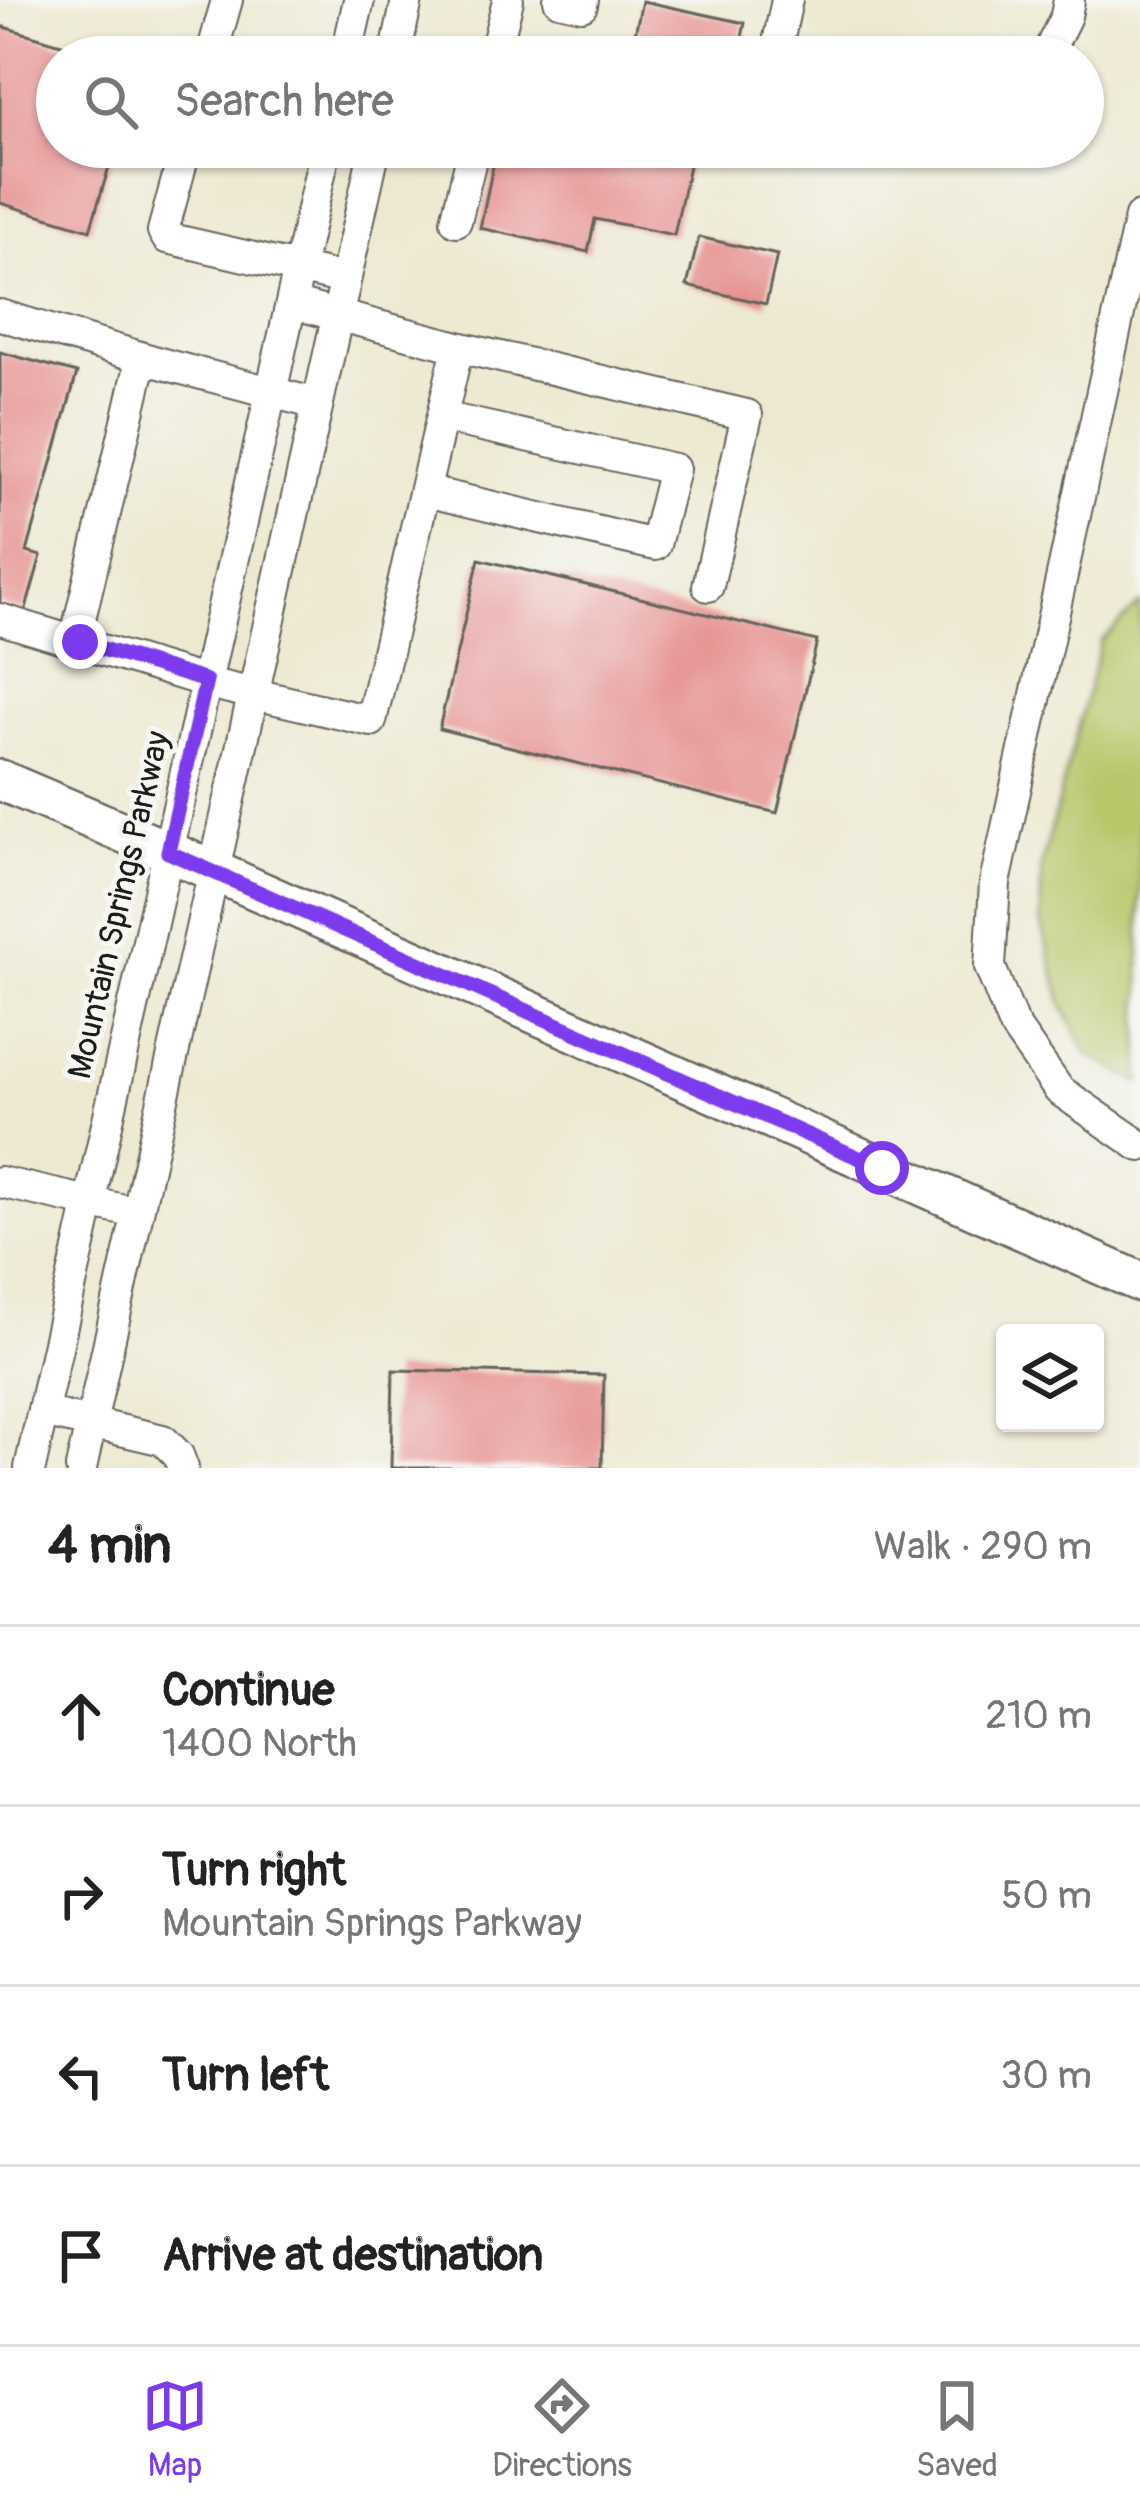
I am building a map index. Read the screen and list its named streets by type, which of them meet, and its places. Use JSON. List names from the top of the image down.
{
  "streets": {
    "street": ["Mountain Springs Parkway"]
  },
  "page": {
    "search": "Search here",
    "heading": ["4 min", "Walk · 290 m"],
    "list": [
      ["Continue", "1400 North", "210 m"],
      ["Turn right", "Mountain Springs Parkway", "50 m"],
      ["Turn left", "30 m"],
      "Arrive at destination"
    ],
    "nav": ["Map", "Directions", "Saved"]
  }
}
